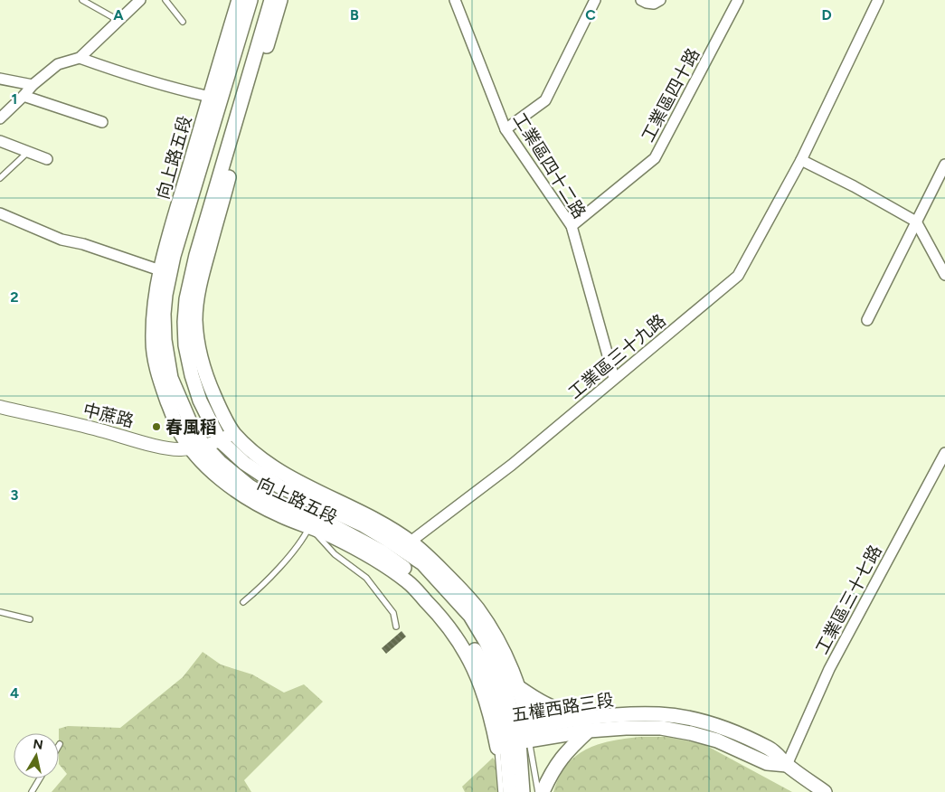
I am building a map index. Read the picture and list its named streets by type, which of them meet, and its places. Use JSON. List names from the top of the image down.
{
  "streets": {
    "main road": ["向上路五段", "五權西路三段"],
    "street": [
      "工業區四十路",
      "工業區四十二路",
      "工業區三十九路",
      "中蔗路",
      "工業區三十七路"
    ]
  },
  "crossings": [
    ["工業區四十路", "工業區四十二路"],
    ["向上路五段", "工業區三十九路"],
    ["向上路五段", "中蔗路"],
    ["向上路五段", "五權西路三段"],
    ["工業區四十二路", "工業區三十九路"],
    ["工業區三十七路", "五權西路三段"]
  ],
  "places": ["春風稻"],
  "north": "top",
  "grid": {
    "columns": [
      "A",
      "B",
      "C",
      "D"
    ],
    "rows": [
      "1",
      "2",
      "3",
      "4"
    ]
  }
}
